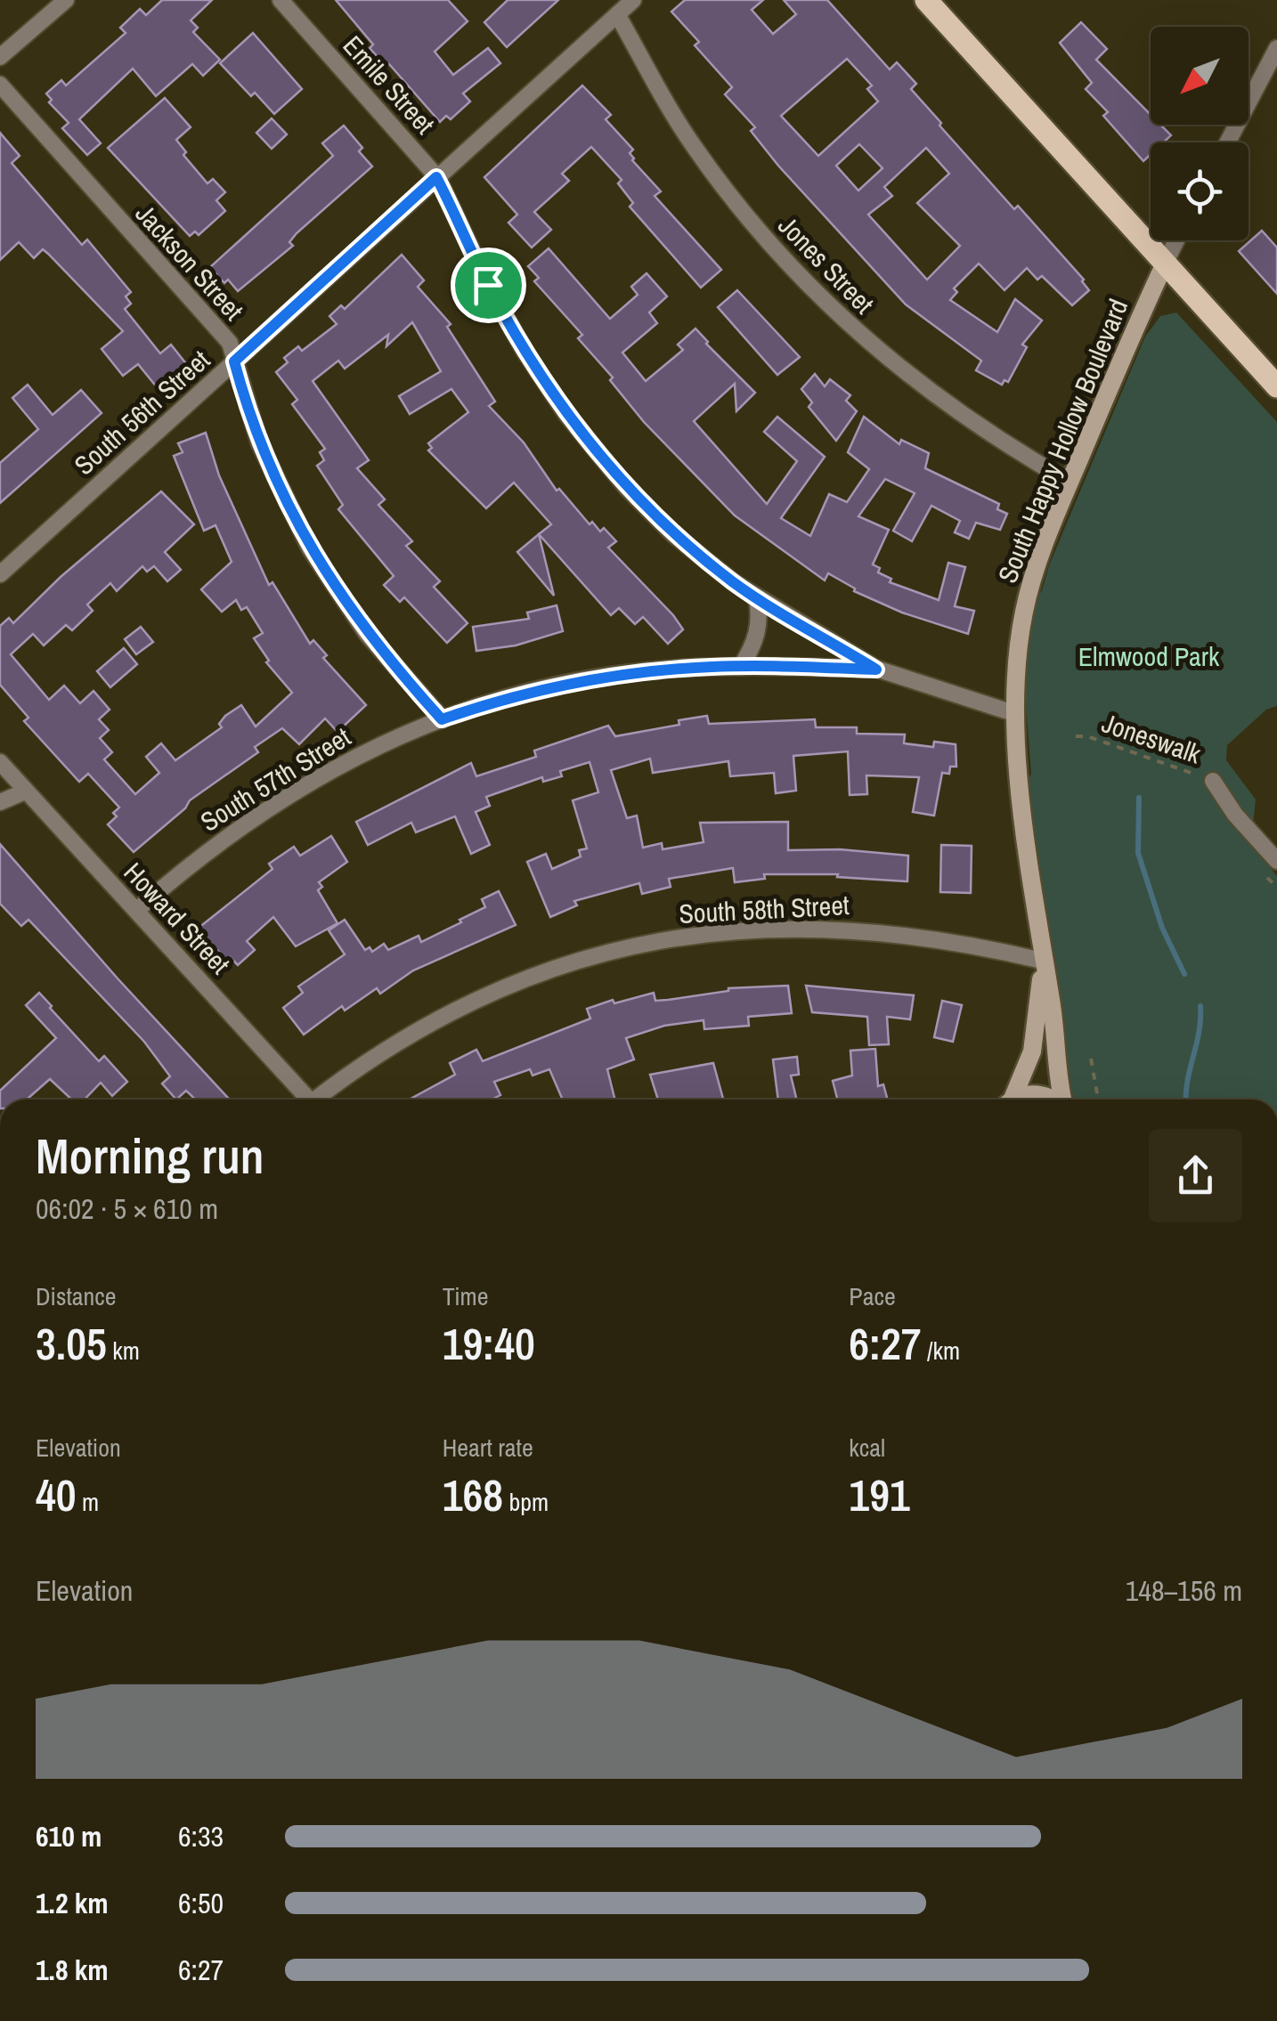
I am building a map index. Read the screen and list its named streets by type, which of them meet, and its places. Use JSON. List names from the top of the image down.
{
  "streets": {
    "street": [
      "Emile Street",
      "Jackson Street",
      "Jones Street",
      "South 56th Street",
      "South Happy Hollow Boulevard",
      "South 57th Street",
      "South 58th Street",
      "Howard Street"
    ],
    "path": ["Joneswalk"]
  },
  "crossings": [
    ["Emile Street", "South 56th Street"],
    ["Emile Street", "South 57th Street"],
    ["Jackson Street", "South 56th Street"],
    ["Jackson Street", "South 57th Street"],
    ["Jones Street", "South 56th Street"],
    ["Jones Street", "South Happy Hollow Boulevard"],
    ["South Happy Hollow Boulevard", "South 58th Street"],
    ["South 57th Street", "Howard Street"]
  ],
  "parks": ["Elmwood Park"],
  "north": "bottom left",
  "page": {
    "heading": ["Morning run", "06:02 · 5 × 610 m"],
    "stats": [
      ["Distance", "3.05 km"],
      ["Time", "19:40"],
      ["Pace", "6:27 /km"],
      ["Elevation", "40 m"],
      ["Heart rate", "168 bpm"],
      ["kcal", "191"]
    ],
    "chart": ["Elevation", "148–156 m"],
    "list": [
      {
        "name": "610 m",
        "note": "6:33"
      },
      {
        "name": "1.2 km",
        "note": "6:50"
      },
      {
        "name": "1.8 km",
        "note": "6:27"
      }
    ]
  }
}
